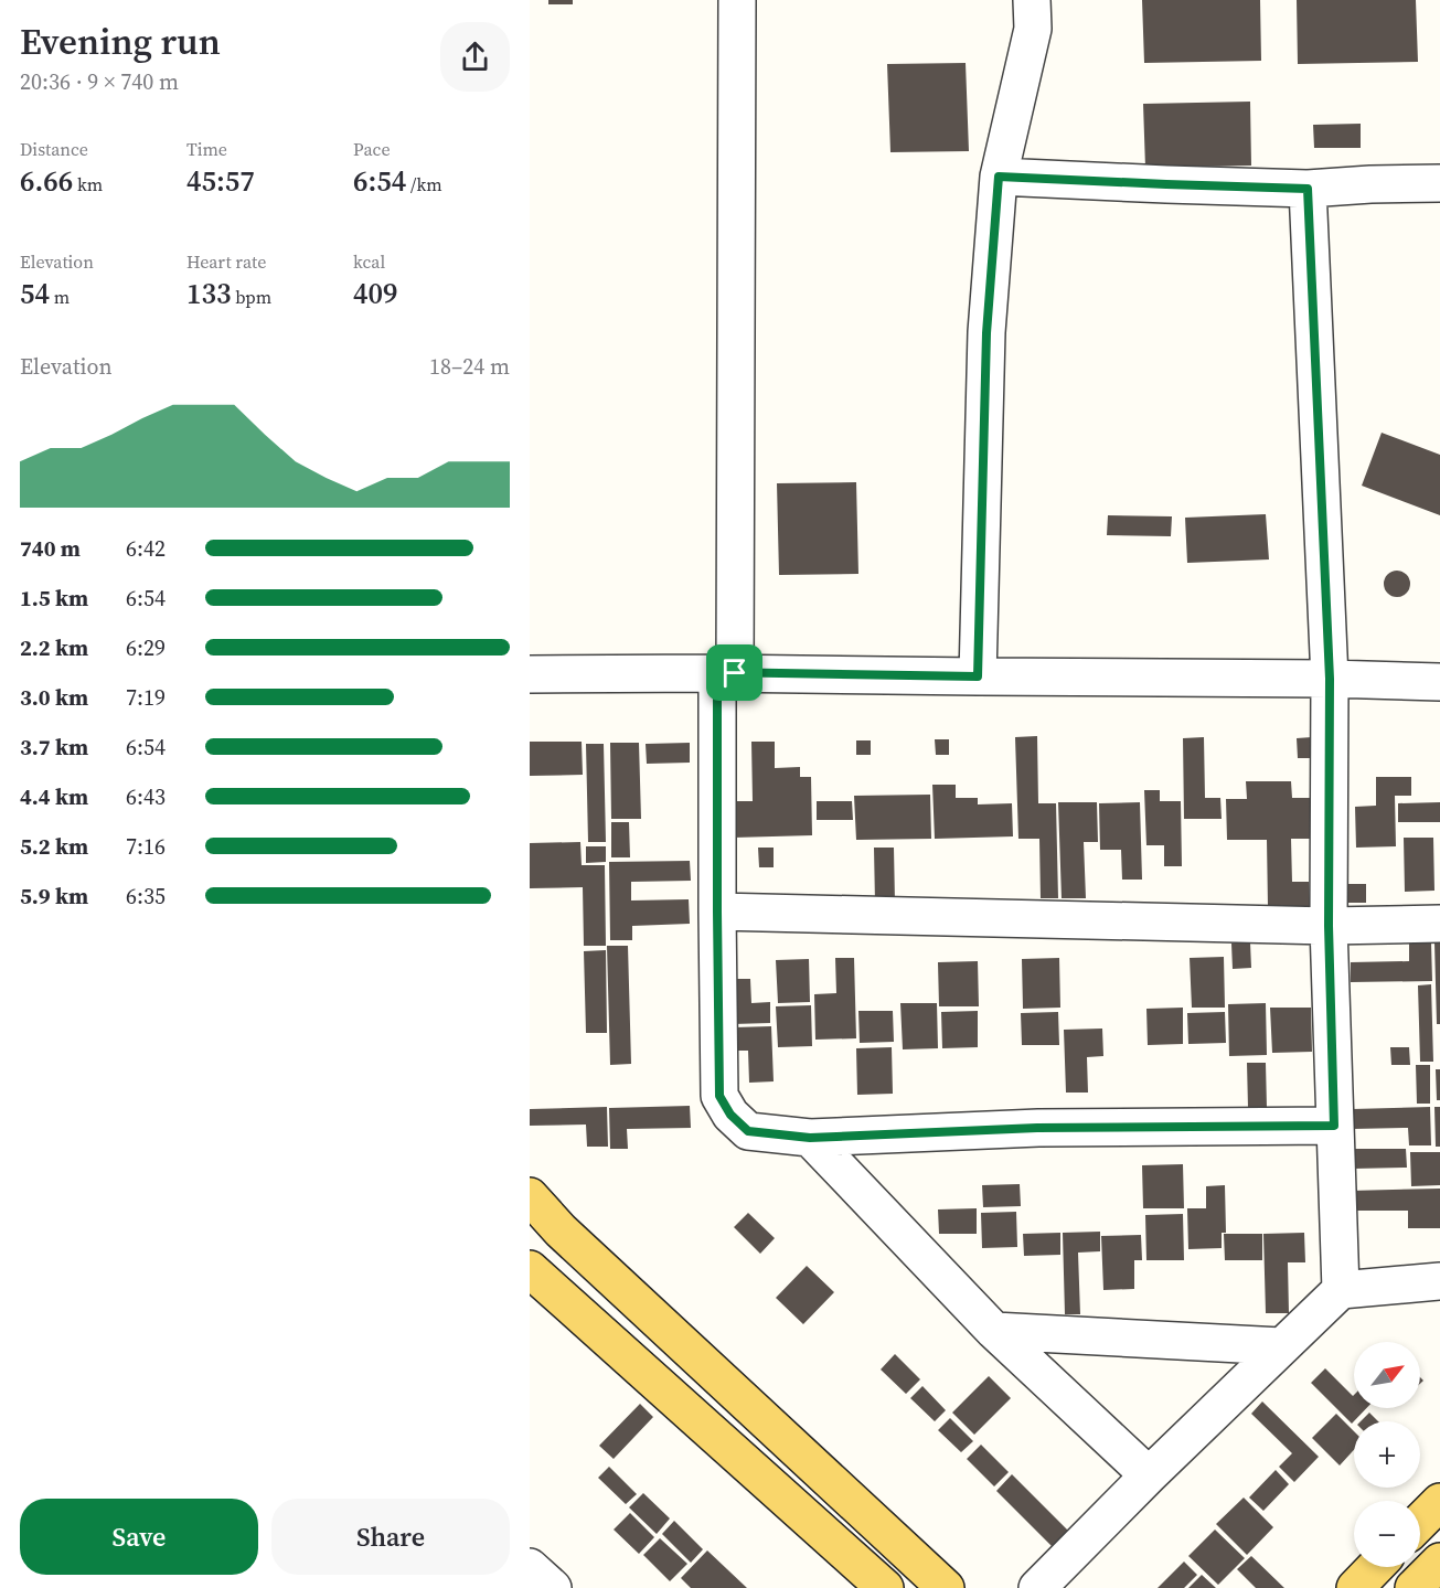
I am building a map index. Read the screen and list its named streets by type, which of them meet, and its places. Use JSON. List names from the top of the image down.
{
  "north": "top right",
  "page": {
    "heading": ["Evening run", "20:36 · 9 × 740 m"],
    "stats": [
      ["Distance", "6.66 km"],
      ["Time", "45:57"],
      ["Pace", "6:54 /km"],
      ["Elevation", "54 m"],
      ["Heart rate", "133 bpm"],
      ["kcal", "409"]
    ],
    "chart": ["Elevation", "18–24 m"],
    "list": [
      {
        "name": "740 m",
        "note": "6:42"
      },
      {
        "name": "1.5 km",
        "note": "6:54"
      },
      {
        "name": "2.2 km",
        "note": "6:29"
      },
      {
        "name": "3.0 km",
        "note": "7:19"
      },
      {
        "name": "3.7 km",
        "note": "6:54"
      },
      {
        "name": "4.4 km",
        "note": "6:43"
      },
      {
        "name": "5.2 km",
        "note": "7:16"
      },
      {
        "name": "5.9 km",
        "note": "6:35"
      }
    ],
    "map_buttons": ["+", "−"],
    "buttons": ["Save", "Share"]
  }
}
